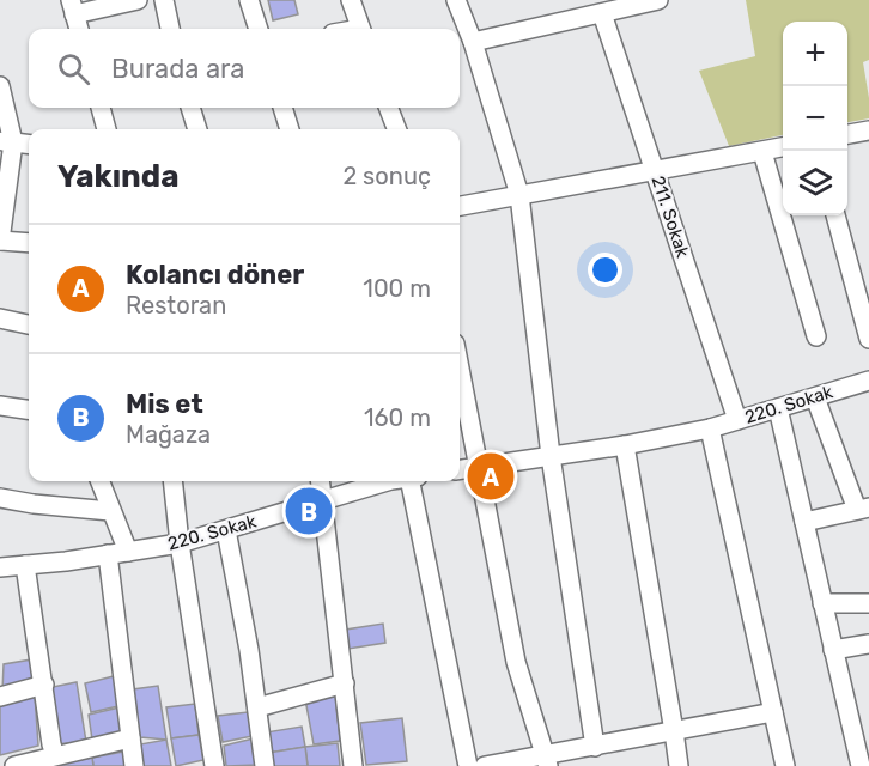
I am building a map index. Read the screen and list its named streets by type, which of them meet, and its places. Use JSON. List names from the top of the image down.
{
  "streets": {
    "street": ["211. Sokak", "220. Sokak"]
  },
  "crossings": [
    ["211. Sokak", "220. Sokak"]
  ],
  "page": {
    "map_buttons": ["+", "−"],
    "search": "Burada ara",
    "heading": ["Yakında", "2 sonuç"],
    "list": [
      {
        "mark": "A",
        "name": "Kolancı döner",
        "note": "Restoran",
        "value": "100 m"
      },
      {
        "mark": "B",
        "name": "Mis et",
        "note": "Mağaza",
        "value": "160 m"
      }
    ],
    "pins": ["A", "B"]
  }
}
